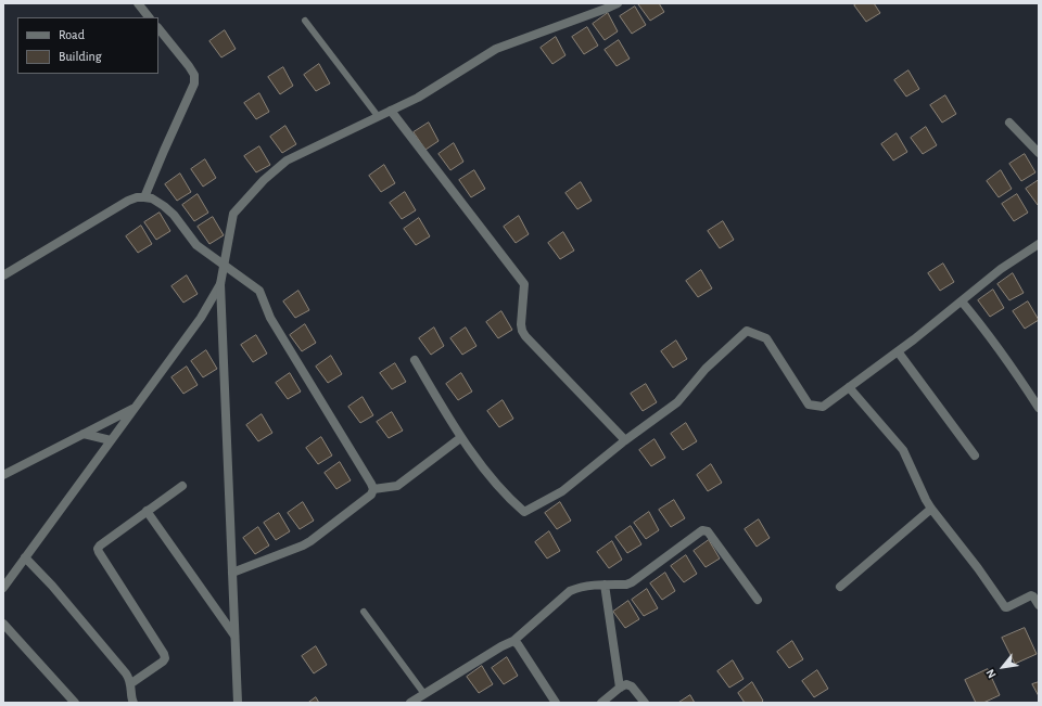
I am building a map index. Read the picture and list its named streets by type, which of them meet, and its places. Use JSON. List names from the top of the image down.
{
  "legend": ["Road", "Building"],
  "north": "bottom left"
}
